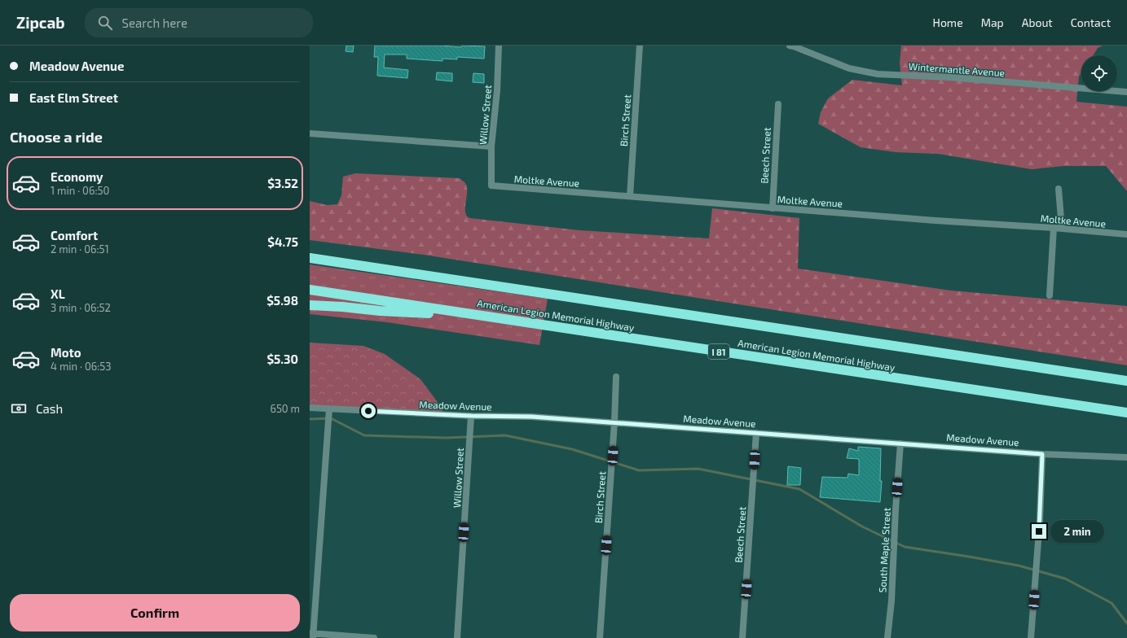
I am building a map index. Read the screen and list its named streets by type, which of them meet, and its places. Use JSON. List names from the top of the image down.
{
  "streets": {
    "highway": ["American Legion Memorial Highway", "I 81"],
    "street": [
      "Wintermantle Avenue",
      "Willow Street",
      "Birch Street",
      "Beech Street",
      "Moltke Avenue",
      "Meadow Avenue",
      "South Maple Street"
    ]
  },
  "crossings": [
    ["Willow Street", "Moltke Avenue"],
    ["Willow Street", "Meadow Avenue"],
    ["Birch Street", "Moltke Avenue"],
    ["Birch Street", "Meadow Avenue"],
    ["Beech Street", "Moltke Avenue"],
    ["Beech Street", "Meadow Avenue"],
    ["Meadow Avenue", "South Maple Street"]
  ],
  "page": {
    "header": "Zipcab",
    "search": "Search here",
    "nav": [
      "Home",
      "Map",
      "About",
      "Contact"
    ],
    "banner": ["Meadow Avenue", "East Elm Street"],
    "heading": "Choose a ride",
    "list": [
      {
        "name": "Economy",
        "note": "1 min · 06:50",
        "value": "$3.52"
      },
      {
        "name": "Comfort",
        "note": "2 min · 06:51",
        "value": "$4.75"
      },
      {
        "name": "XL",
        "note": "3 min · 06:52",
        "value": "$5.98"
      },
      {
        "name": "Moto",
        "note": "4 min · 06:53",
        "value": "$5.30"
      }
    ],
    "pay": ["Cash", "650 m"],
    "bubble": "2 min",
    "buttons": "Confirm"
  }
}
